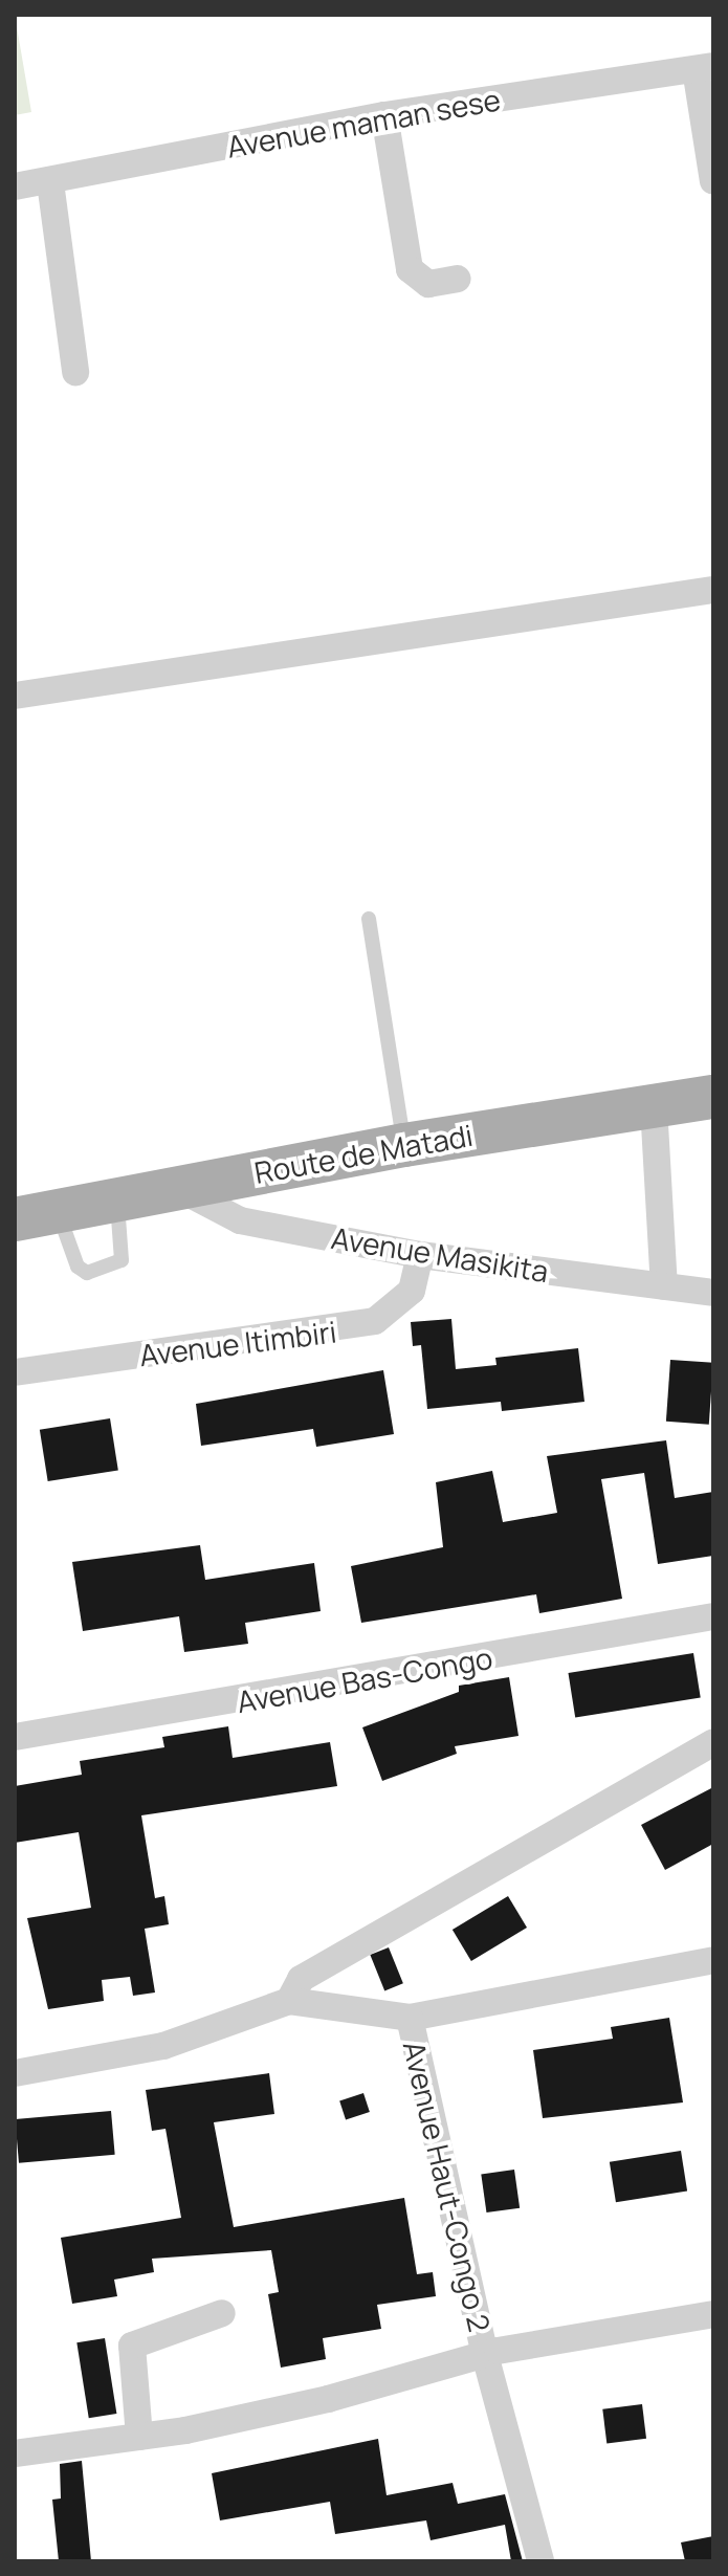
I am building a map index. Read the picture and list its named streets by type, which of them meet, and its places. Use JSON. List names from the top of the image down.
{
  "streets": {
    "main road": ["Route de Matadi"],
    "street": [
      "Avenue maman sese",
      "Avenue Masikita",
      "Avenue Itimbiri",
      "Avenue Bas-Congo",
      "Avenue Haut-Congo 2"
    ]
  },
  "crossings": [
    ["Route de Matadi", "Avenue Masikita"],
    ["Avenue Masikita", "Avenue Itimbiri"]
  ]
}
